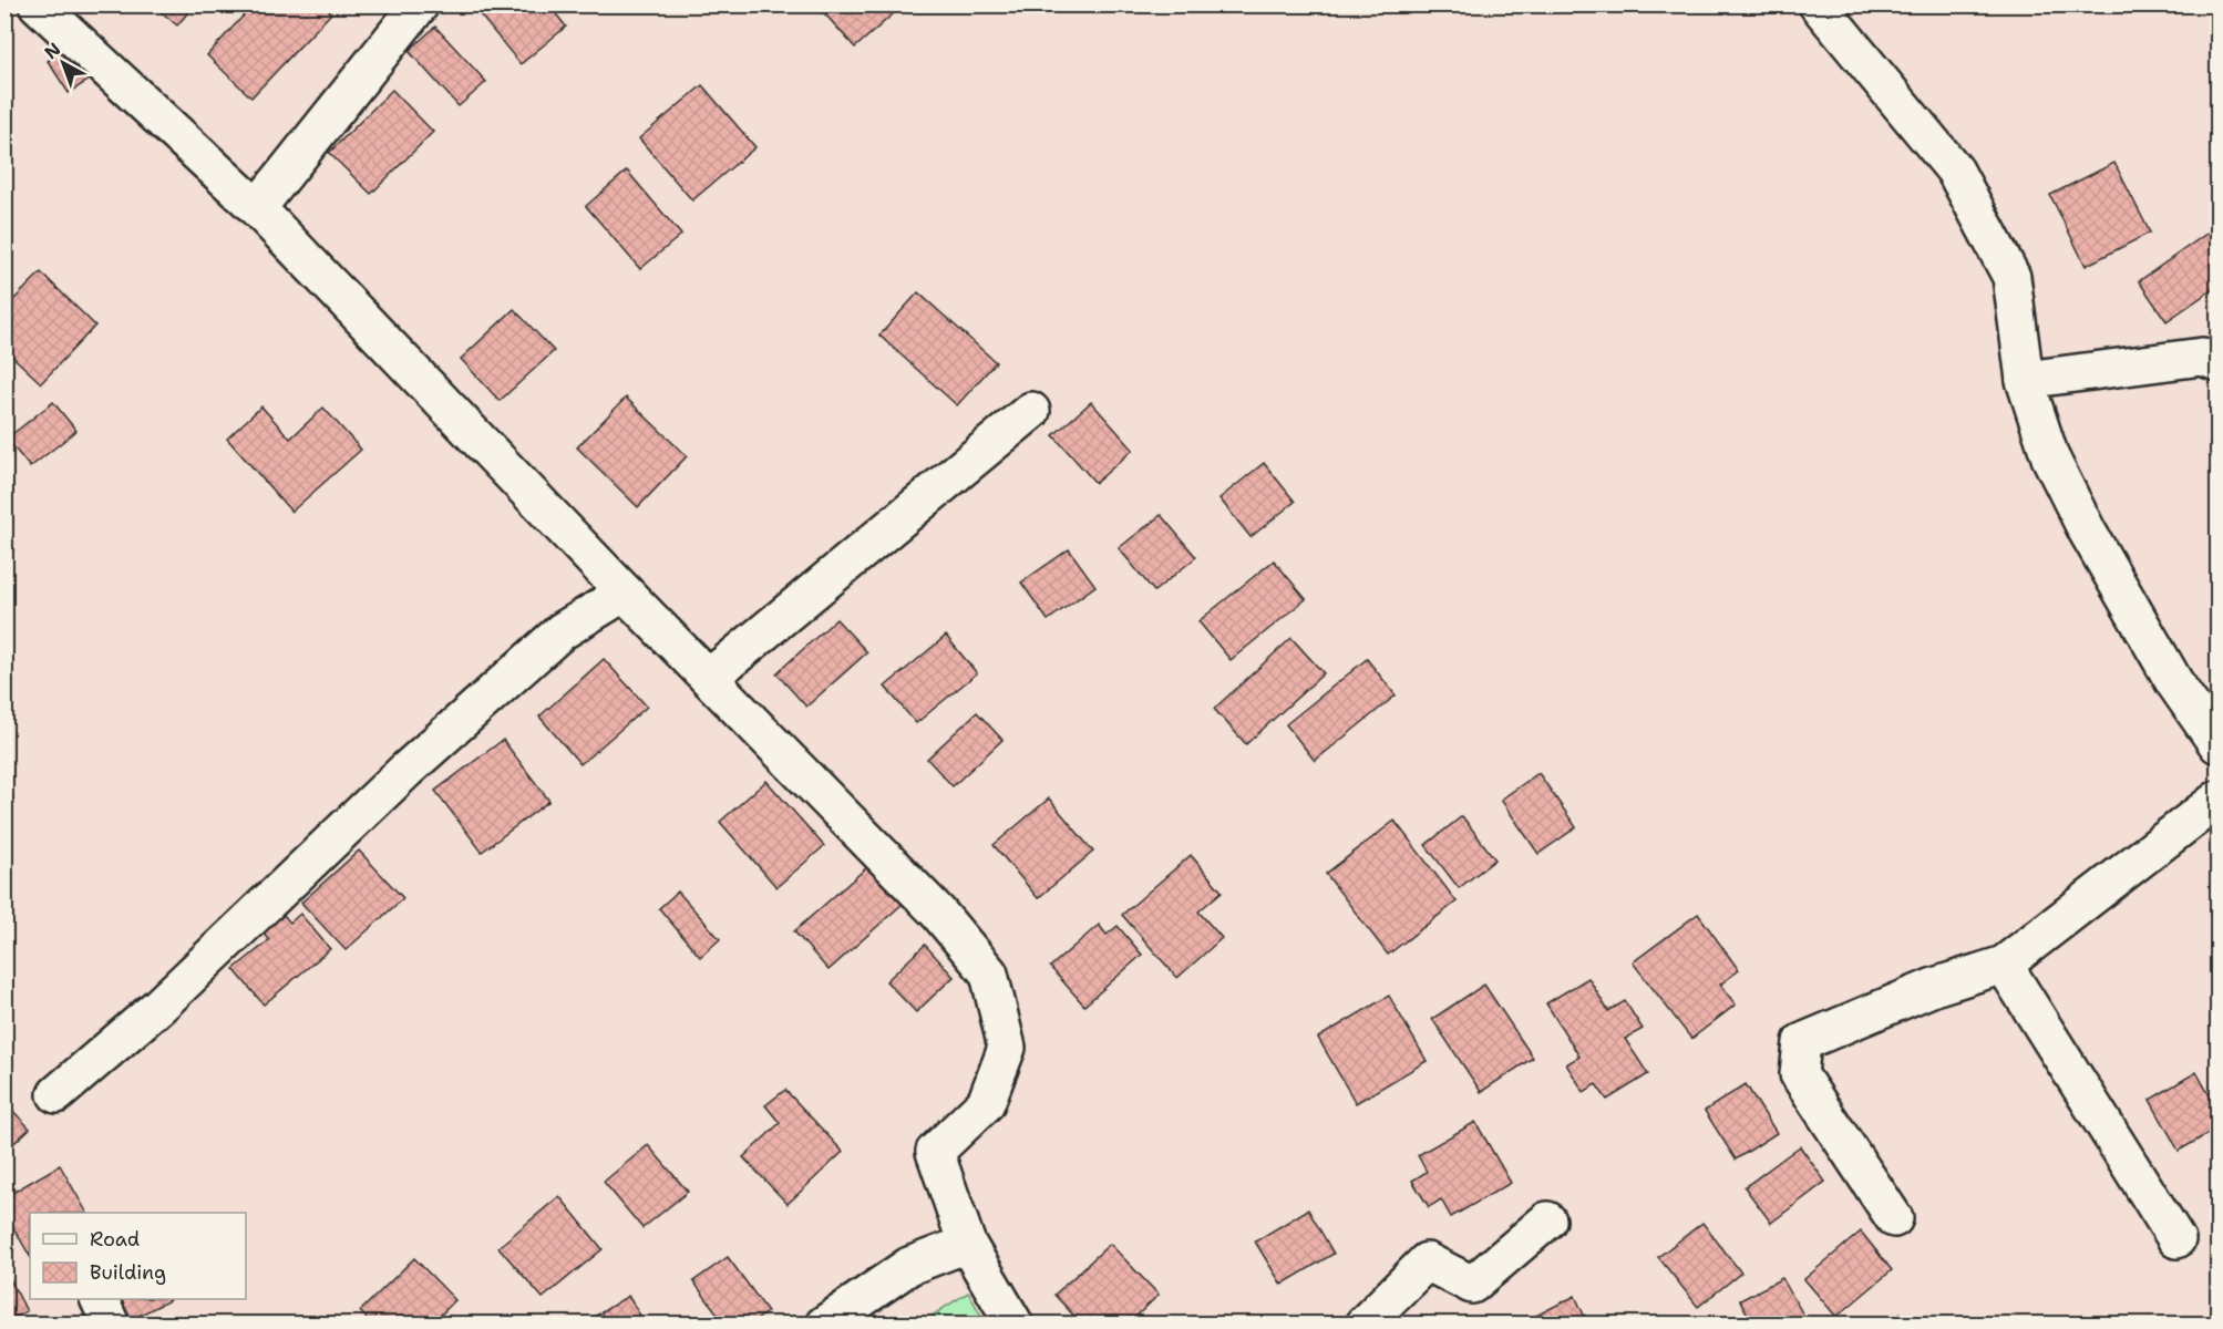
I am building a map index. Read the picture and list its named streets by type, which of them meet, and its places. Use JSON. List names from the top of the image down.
{
  "legend": ["Road", "Building"],
  "north": "top left"
}
